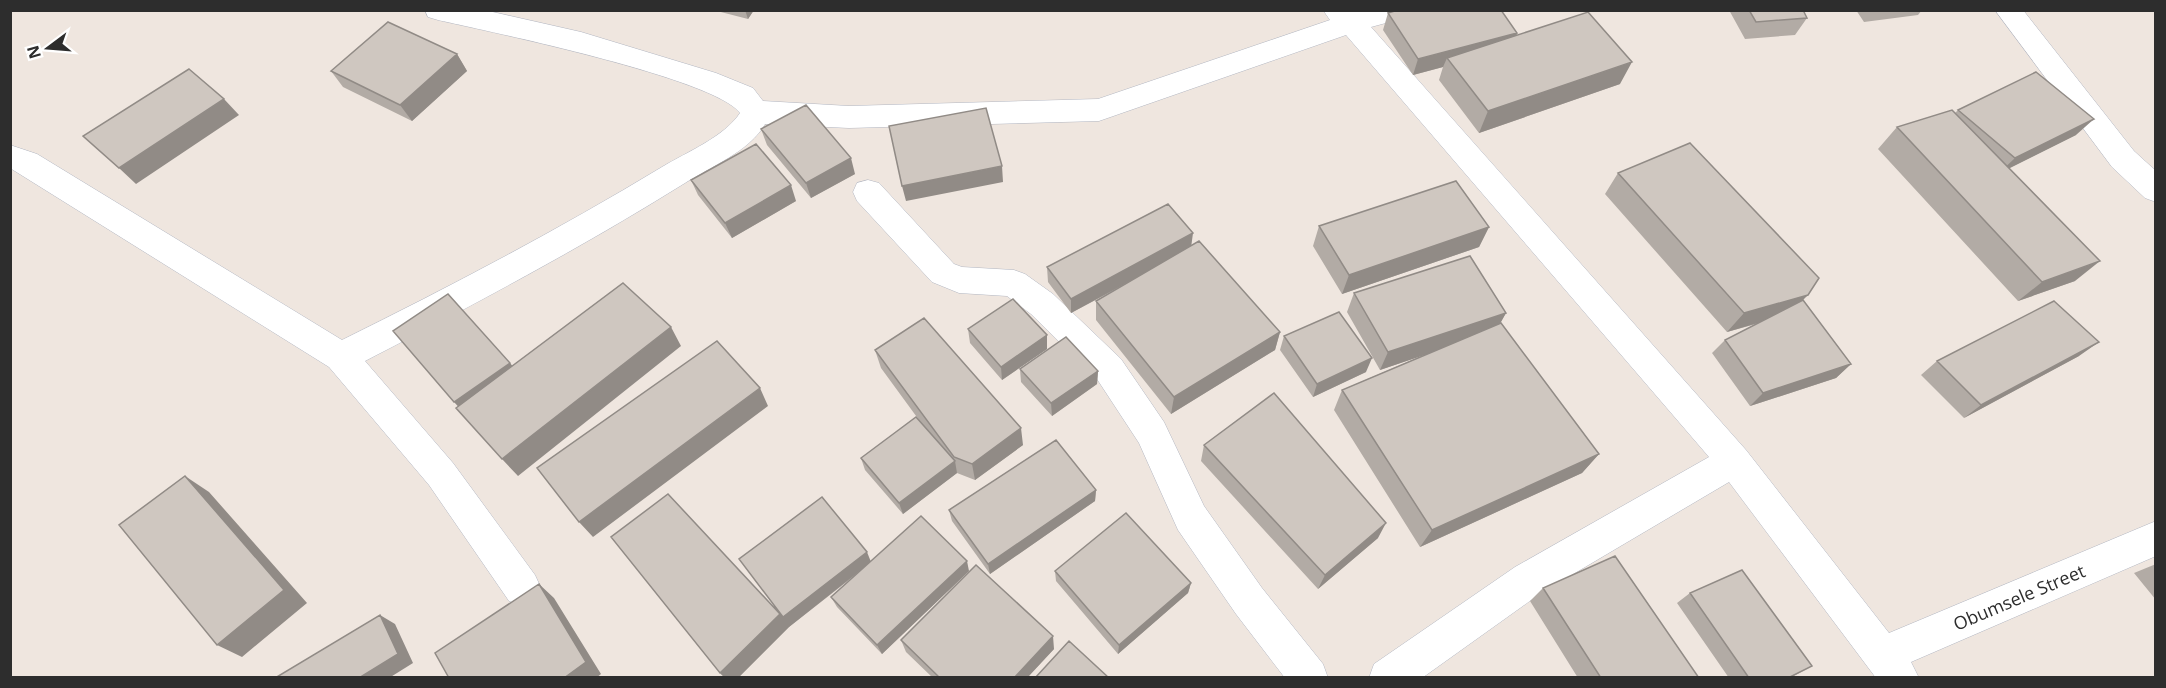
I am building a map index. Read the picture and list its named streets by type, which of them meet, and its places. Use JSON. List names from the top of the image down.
{
  "streets": {
    "street": ["Obumsele Street"]
  },
  "north": "left"
}
